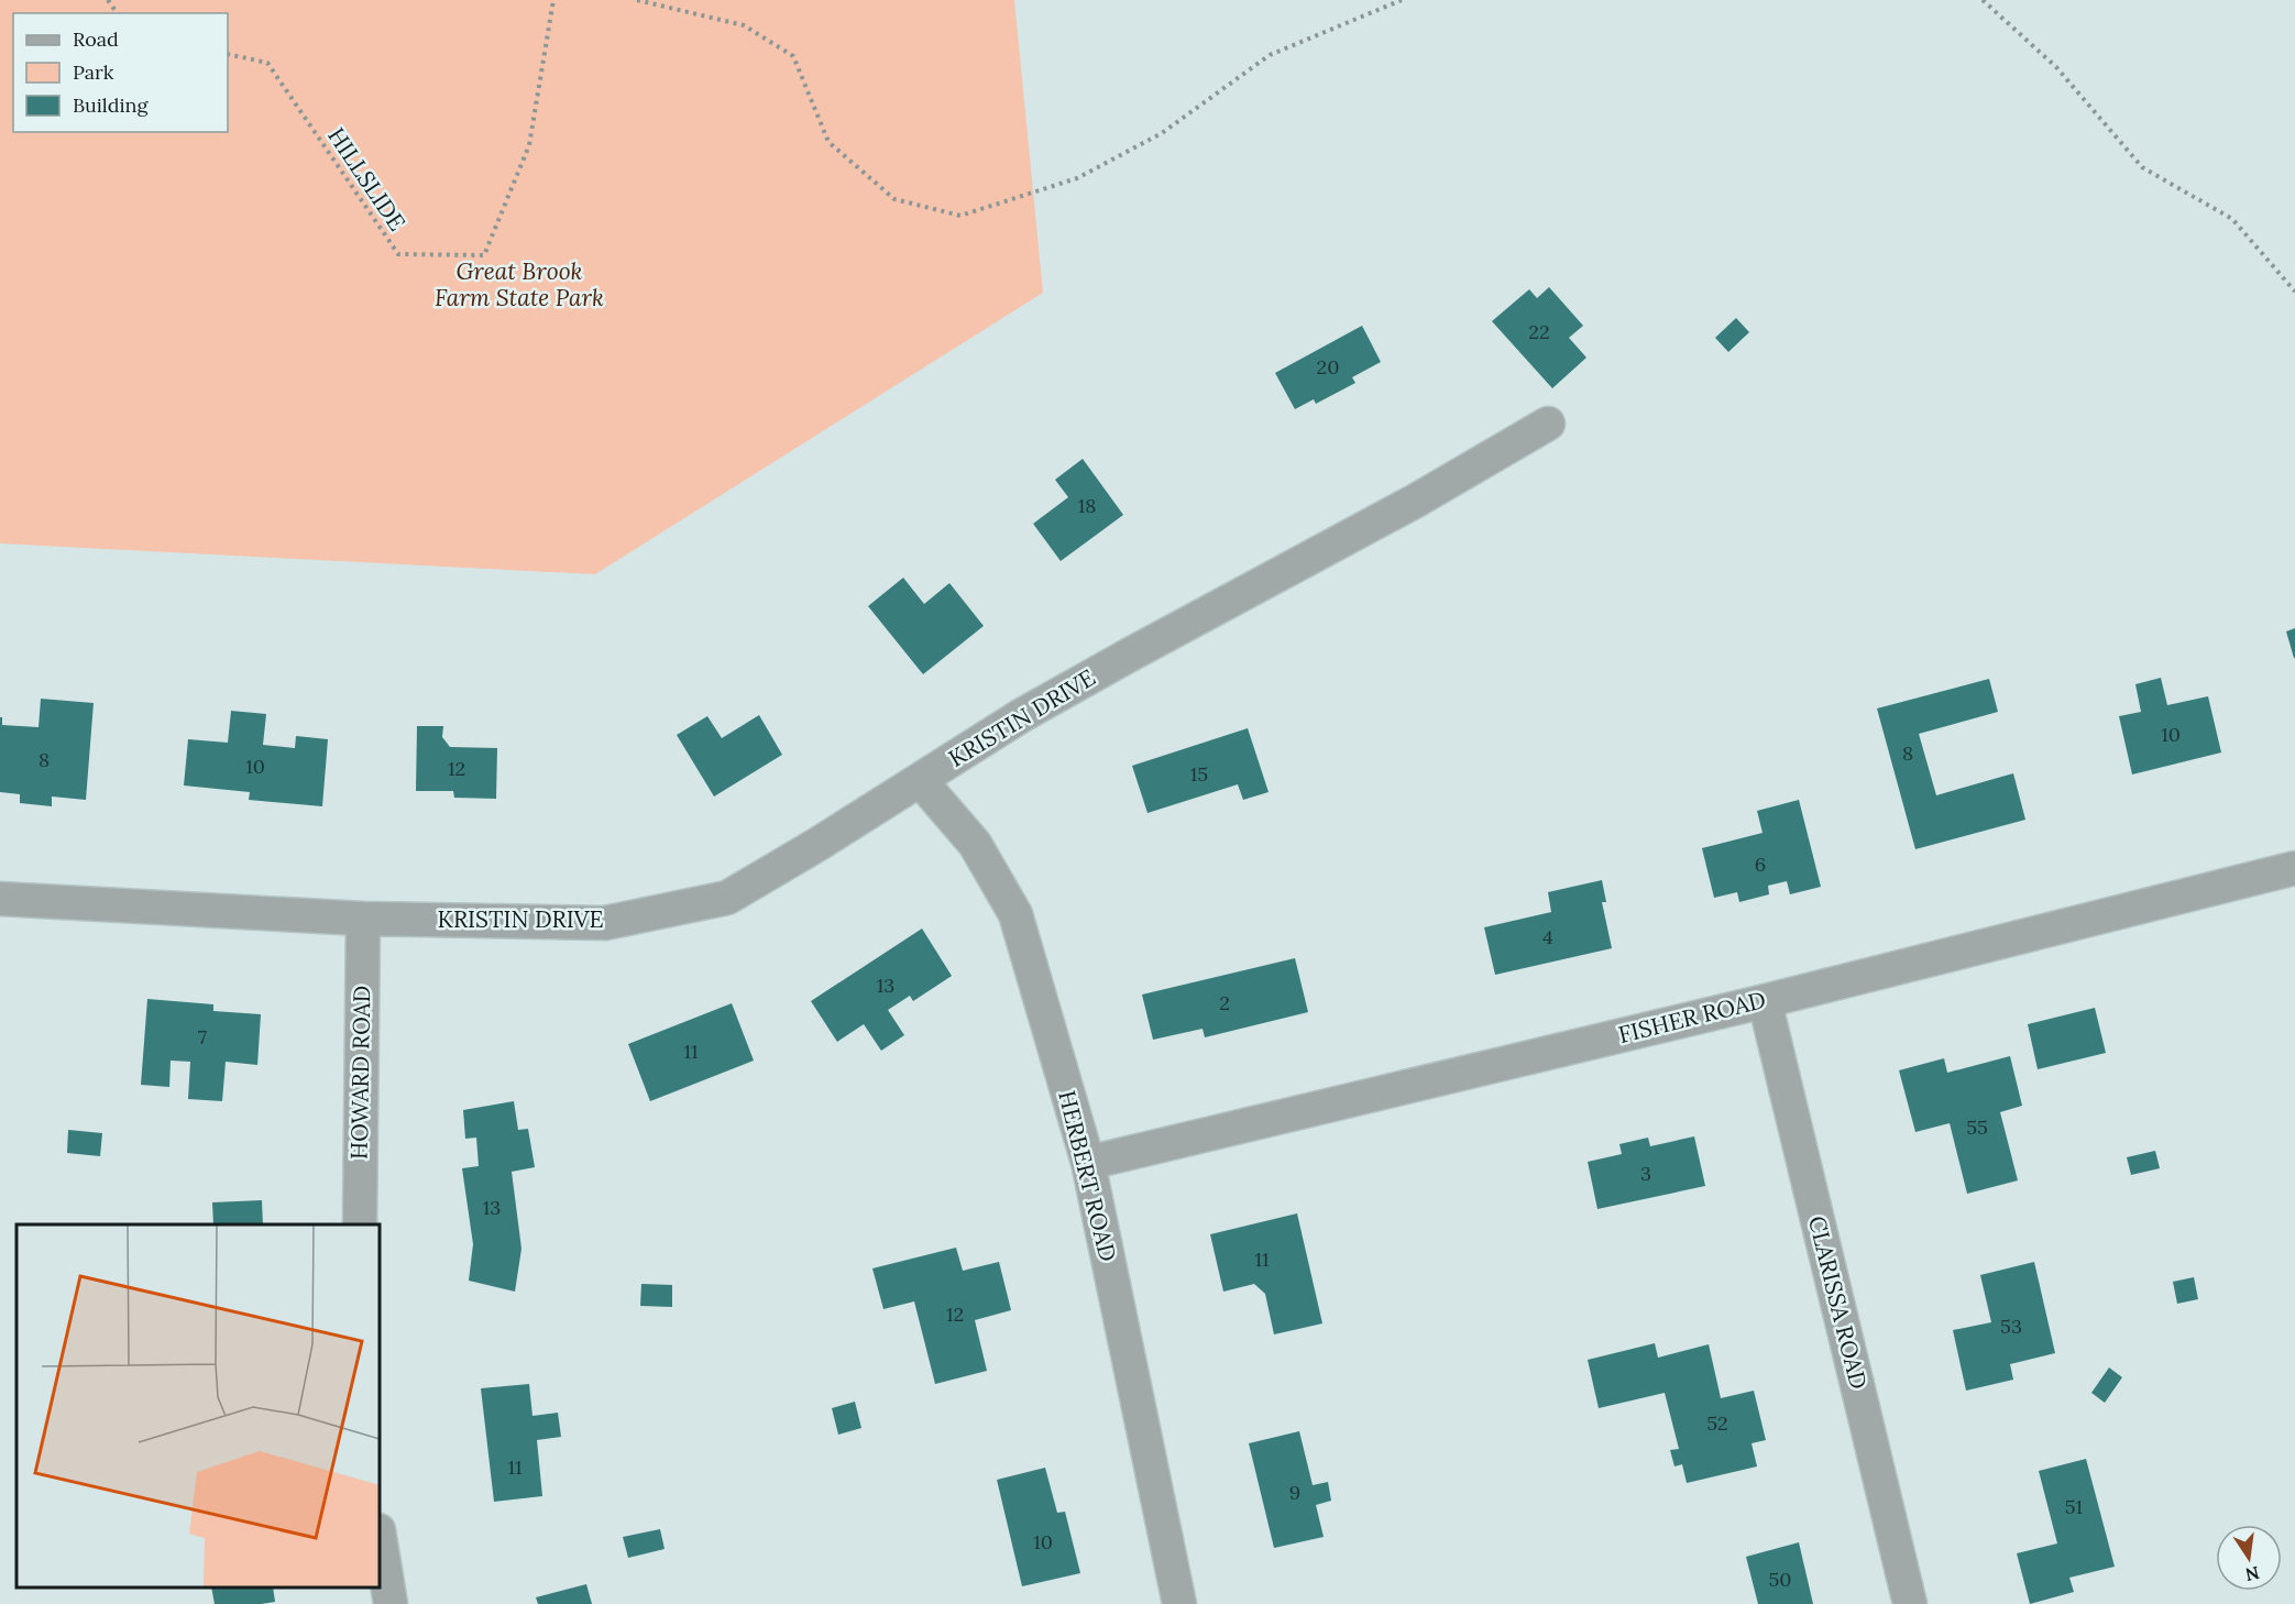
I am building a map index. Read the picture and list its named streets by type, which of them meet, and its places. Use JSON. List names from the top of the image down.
{
  "streets": {
    "street": [
      "KRISTIN DRIVE",
      "FISHER ROAD",
      "HOWARD ROAD",
      "HERBERT ROAD",
      "CLARISSA ROAD"
    ],
    "path": ["HILLSLIDE"]
  },
  "crossings": [
    ["KRISTIN DRIVE", "HOWARD ROAD"],
    ["KRISTIN DRIVE", "HERBERT ROAD"],
    ["FISHER ROAD", "HERBERT ROAD"],
    ["FISHER ROAD", "CLARISSA ROAD"]
  ],
  "parks": ["Great Brook Farm State Park"],
  "house_numbers": [
    "22",
    "20",
    "18",
    "10",
    "8",
    "8",
    "10",
    "12",
    "15",
    "6",
    "4",
    "13",
    "2",
    "7",
    "11",
    "55",
    "3",
    "13",
    "11",
    "12",
    "53",
    "52",
    "11",
    "9",
    "51",
    "10",
    "50"
  ],
  "legend": ["Road", "Park", "Building"],
  "north": "bottom"
}
